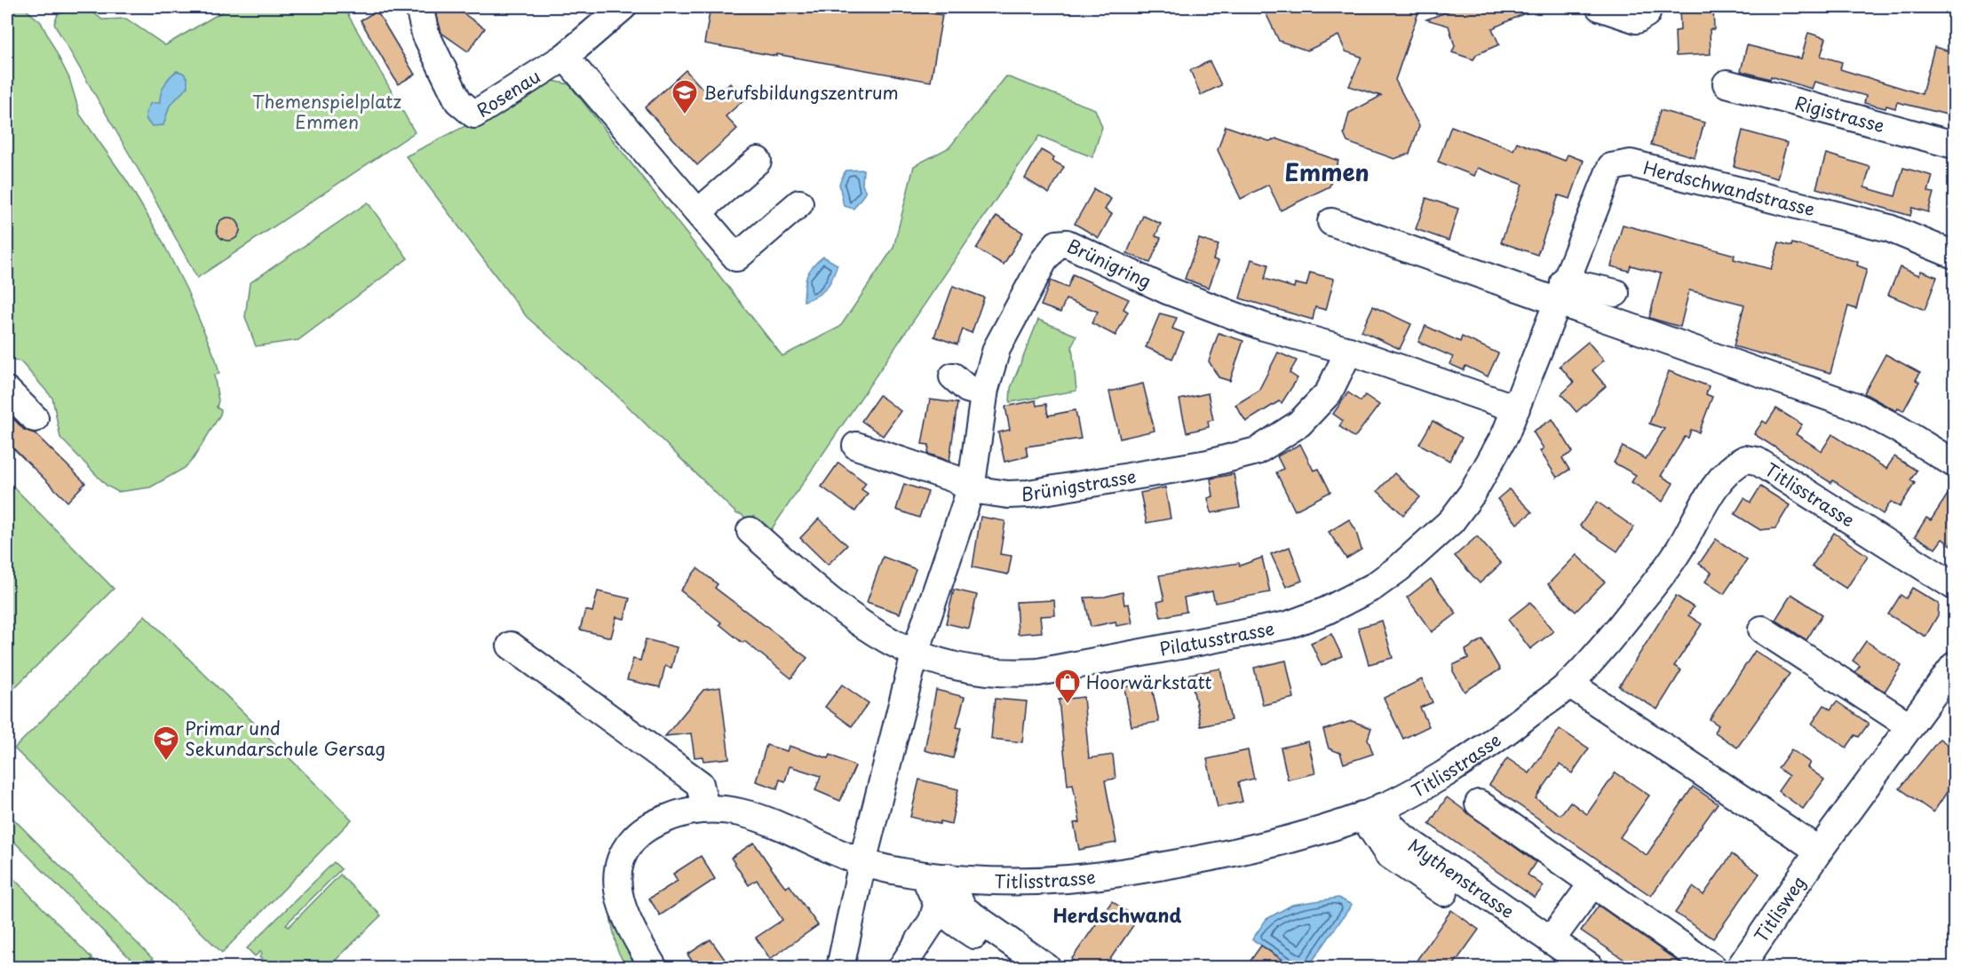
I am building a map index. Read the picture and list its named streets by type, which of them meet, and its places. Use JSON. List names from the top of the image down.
{
  "streets": {
    "street": [
      "Rosenau",
      "Rigistrasse",
      "Herdschwandstrasse",
      "Brünigring",
      "Brünigstrasse",
      "Titlisstrasse",
      "Pilatusstrasse",
      "Mythenstrasse",
      "Titlisweg"
    ]
  },
  "crossings": [
    ["Herdschwandstrasse", "Pilatusstrasse"],
    ["Brünigring", "Brünigstrasse"],
    ["Titlisstrasse", "Mythenstrasse"]
  ],
  "districts": ["Emmen", "Herdschwand"],
  "parks": ["Themenspielplatz Emmen"],
  "places": {
    "school or university": ["Berufsbildungszentrum", "Primar und Sekundarschule Gersag"],
    "shop": ["Hoorwärkstatt"]
  }
}
